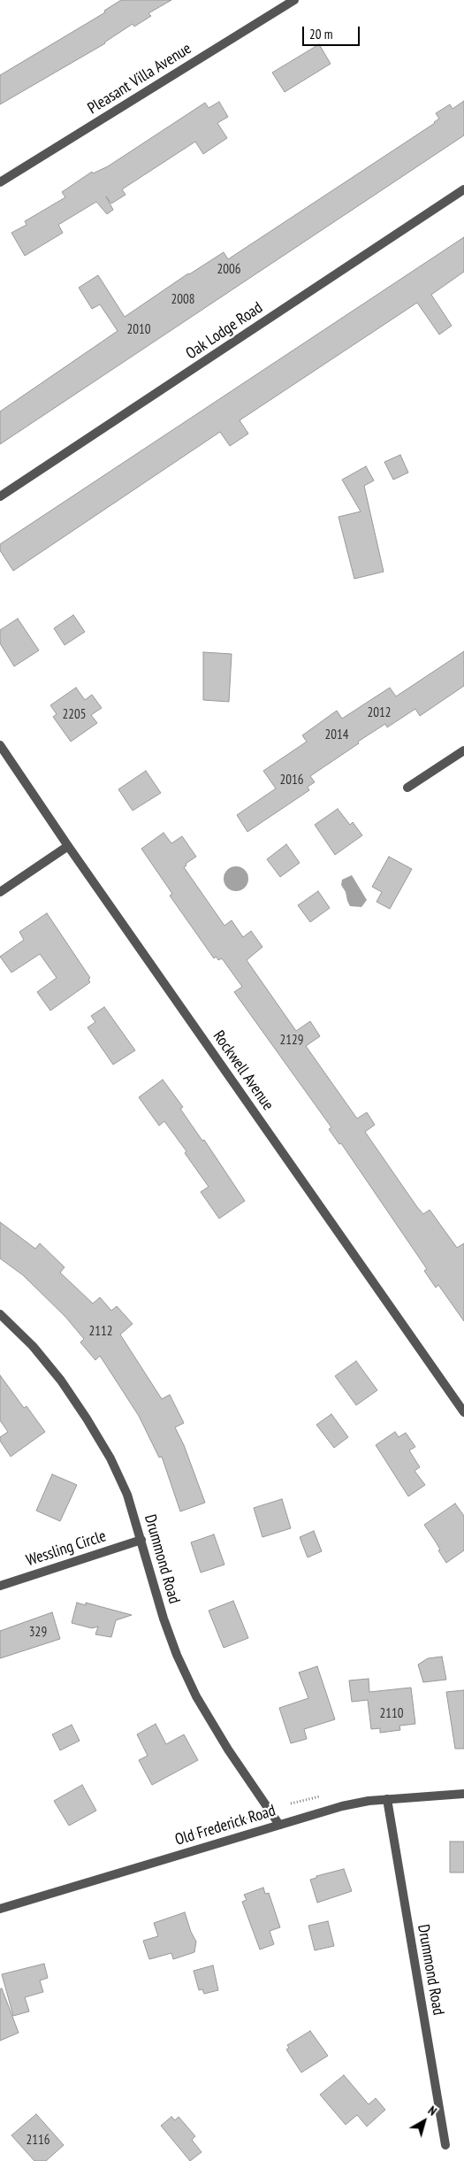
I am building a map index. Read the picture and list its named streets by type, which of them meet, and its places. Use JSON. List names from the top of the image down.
{
  "streets": {
    "street": [
      "Pleasant Villa Avenue",
      "Oak Lodge Road",
      "Rockwell Avenue",
      "Wessling Circle",
      "Drummond Road",
      "Old Frederick Road"
    ]
  },
  "crossings": [
    ["Wessling Circle", "Drummond Road"],
    ["Drummond Road", "Old Frederick Road"]
  ],
  "house_numbers": [
    "2006",
    "2008",
    "2010",
    "2012",
    "2205",
    "2014",
    "2016",
    "2129",
    "2112",
    "329",
    "2110",
    "2116"
  ],
  "scale_bar": "20 m",
  "north": "top right"
}
